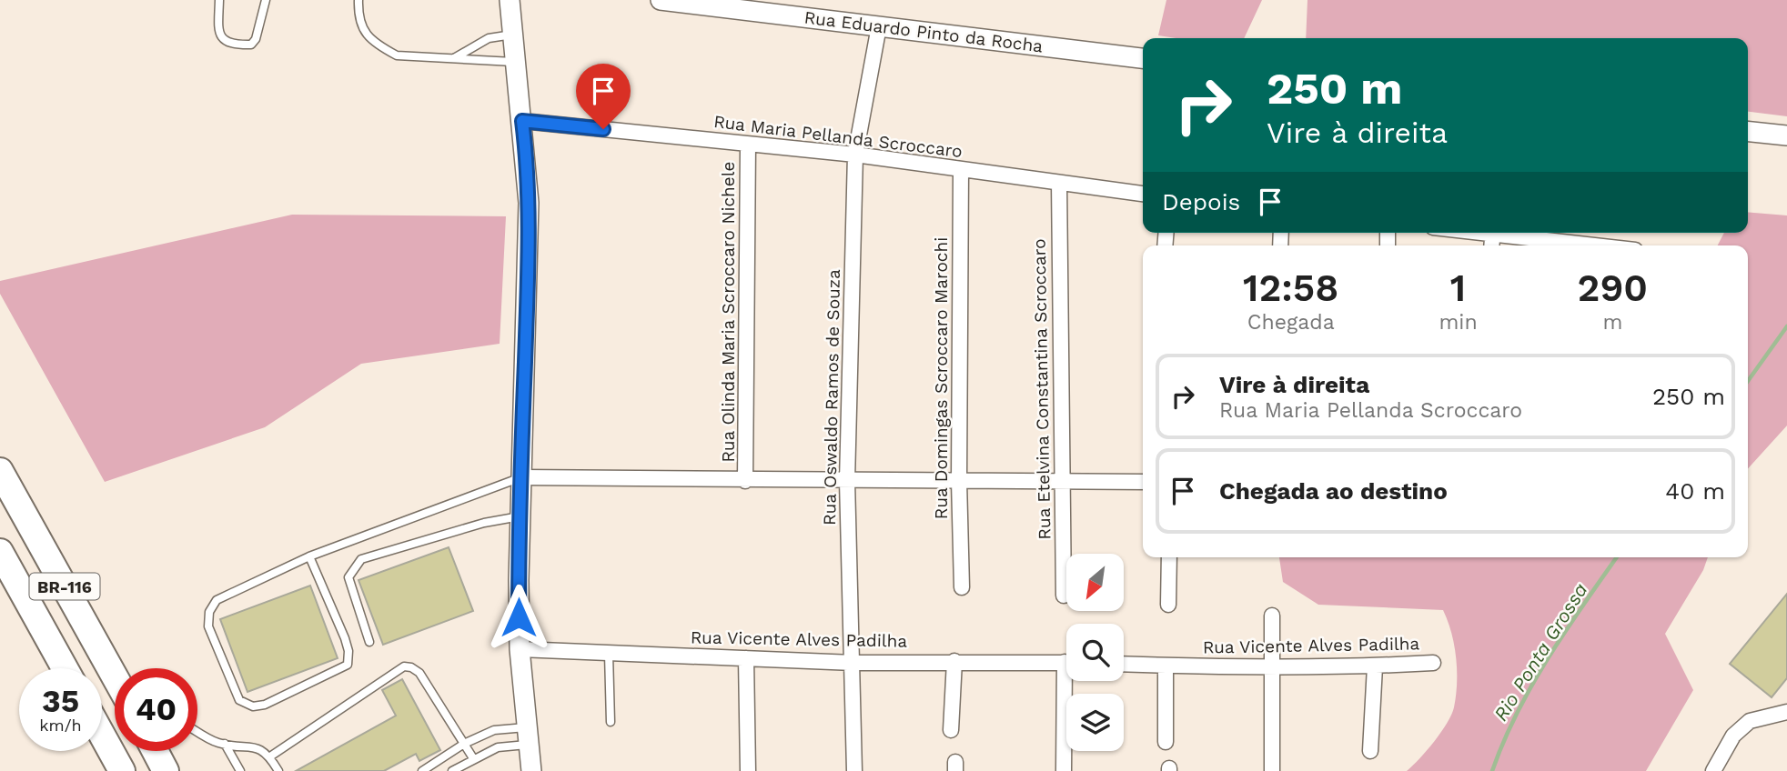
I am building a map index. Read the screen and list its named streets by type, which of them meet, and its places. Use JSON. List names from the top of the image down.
{
  "streets": {
    "highway": ["BR-116"],
    "street": [
      "Rua Eduardo Pinto da Rocha",
      "Rua Maria Pellanda Scroccaro",
      "Rua Olinda Maria Scroccaro Nichele",
      "Rua Domingas Scroccaro Marochi",
      "Rua Etelvina Constantina Scroccaro",
      "Rua Oswaldo Ramos de Souza",
      "Rua Vicente Alves Padilha"
    ]
  },
  "crossings": [
    ["Rua Eduardo Pinto da Rocha", "Rua Oswaldo Ramos de Souza"],
    ["Rua Maria Pellanda Scroccaro", "Rua Olinda Maria Scroccaro Nichele"],
    ["Rua Maria Pellanda Scroccaro", "Rua Domingas Scroccaro Marochi"],
    ["Rua Maria Pellanda Scroccaro", "Rua Etelvina Constantina Scroccaro"],
    ["Rua Maria Pellanda Scroccaro", "Rua Oswaldo Ramos de Souza"],
    ["Rua Oswaldo Ramos de Souza", "Rua Vicente Alves Padilha"]
  ],
  "water": ["Rio Ponta Grossa"],
  "north": "bottom left",
  "page": {
    "turn": ["250 m", "Vire à direita"],
    "then": "Depois",
    "eta": [
      "12:58",
      "Chegada",
      "1",
      "min",
      "290",
      "m"
    ],
    "list": [
      {
        "name": "Vire à direita",
        "note": "Rua Maria Pellanda Scroccaro",
        "value": "250 m"
      },
      {
        "name": "Chegada ao destino",
        "value": "40 m"
      }
    ],
    "speed": "35 km/h",
    "limit": "40"
  }
}
